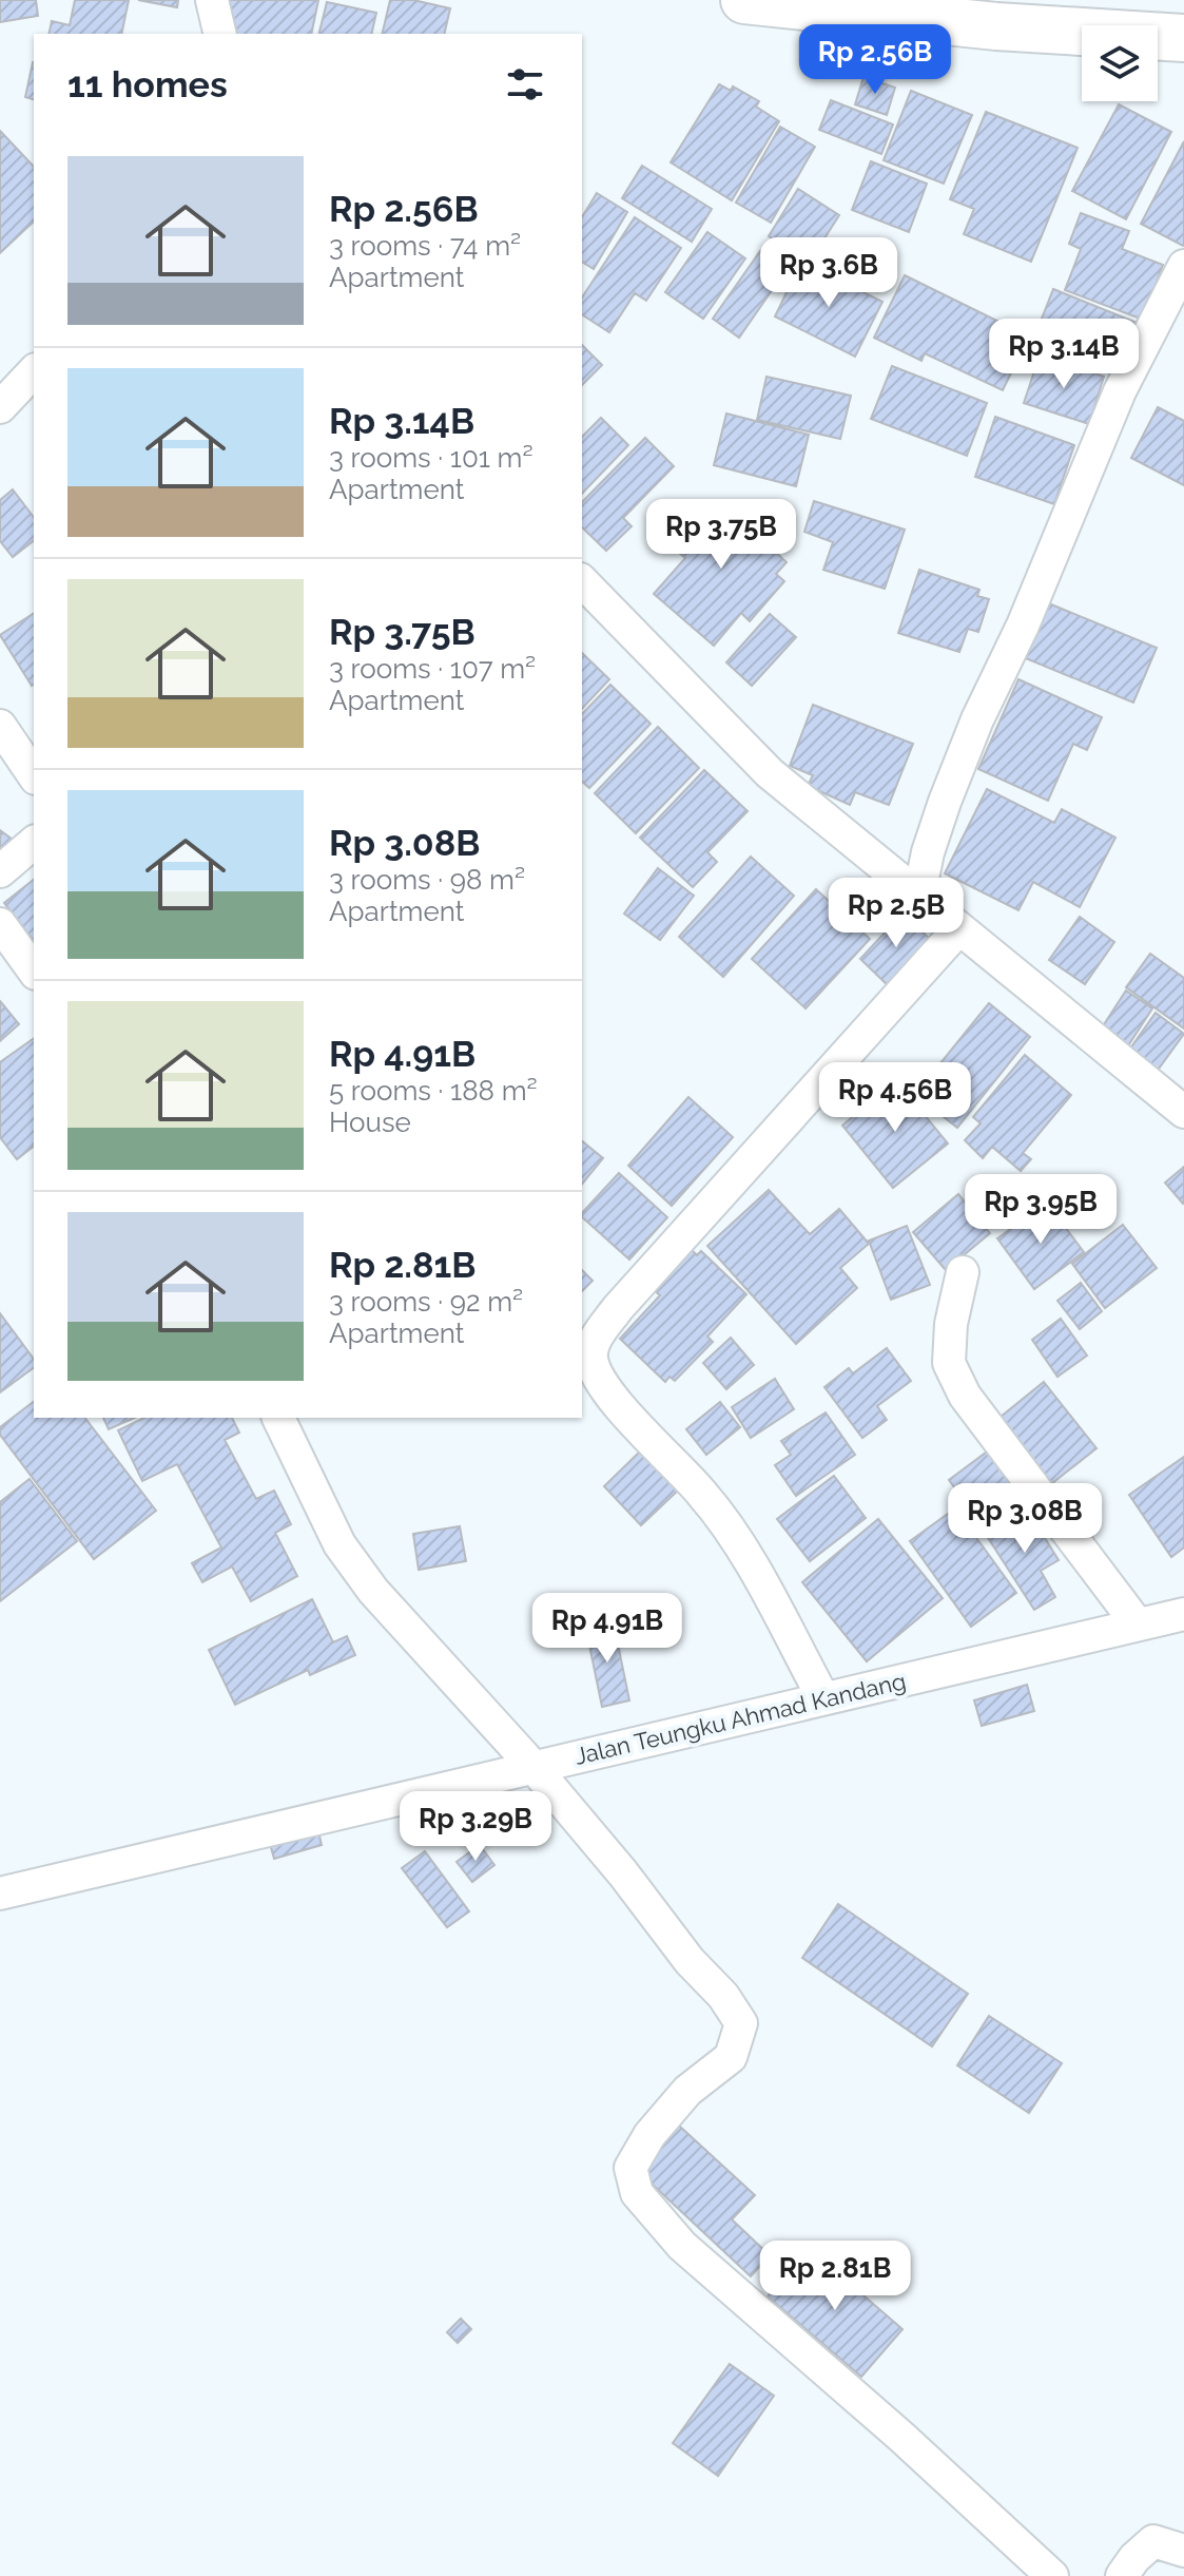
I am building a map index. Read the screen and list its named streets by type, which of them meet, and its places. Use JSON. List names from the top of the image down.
{
  "streets": {
    "street": ["Jalan Teungku Ahmad Kandang"]
  },
  "page": {
    "price": [
      "Rp 2.56B",
      "Rp 3.6B",
      "Rp 3.14B",
      "Rp 3.75B",
      "Rp 2.5B",
      "Rp 4.56B",
      "Rp 3.95B",
      "Rp 3.08B",
      "Rp 4.91B",
      "Rp 3.29B",
      "Rp 2.81B"
    ],
    "heading": "11 homes",
    "list": [
      {
        "name": "Rp 2.56B",
        "note": "3 rooms · 74 m² · Apartment"
      },
      {
        "name": "Rp 3.14B",
        "note": "3 rooms · 101 m² · Apartment"
      },
      {
        "name": "Rp 3.75B",
        "note": "3 rooms · 107 m² · Apartment"
      },
      {
        "name": "Rp 3.08B",
        "note": "3 rooms · 98 m² · Apartment"
      },
      {
        "name": "Rp 4.91B",
        "note": "5 rooms · 188 m² · House"
      },
      {
        "name": "Rp 2.81B",
        "note": "3 rooms · 92 m² · Apartment"
      }
    ]
  }
}
